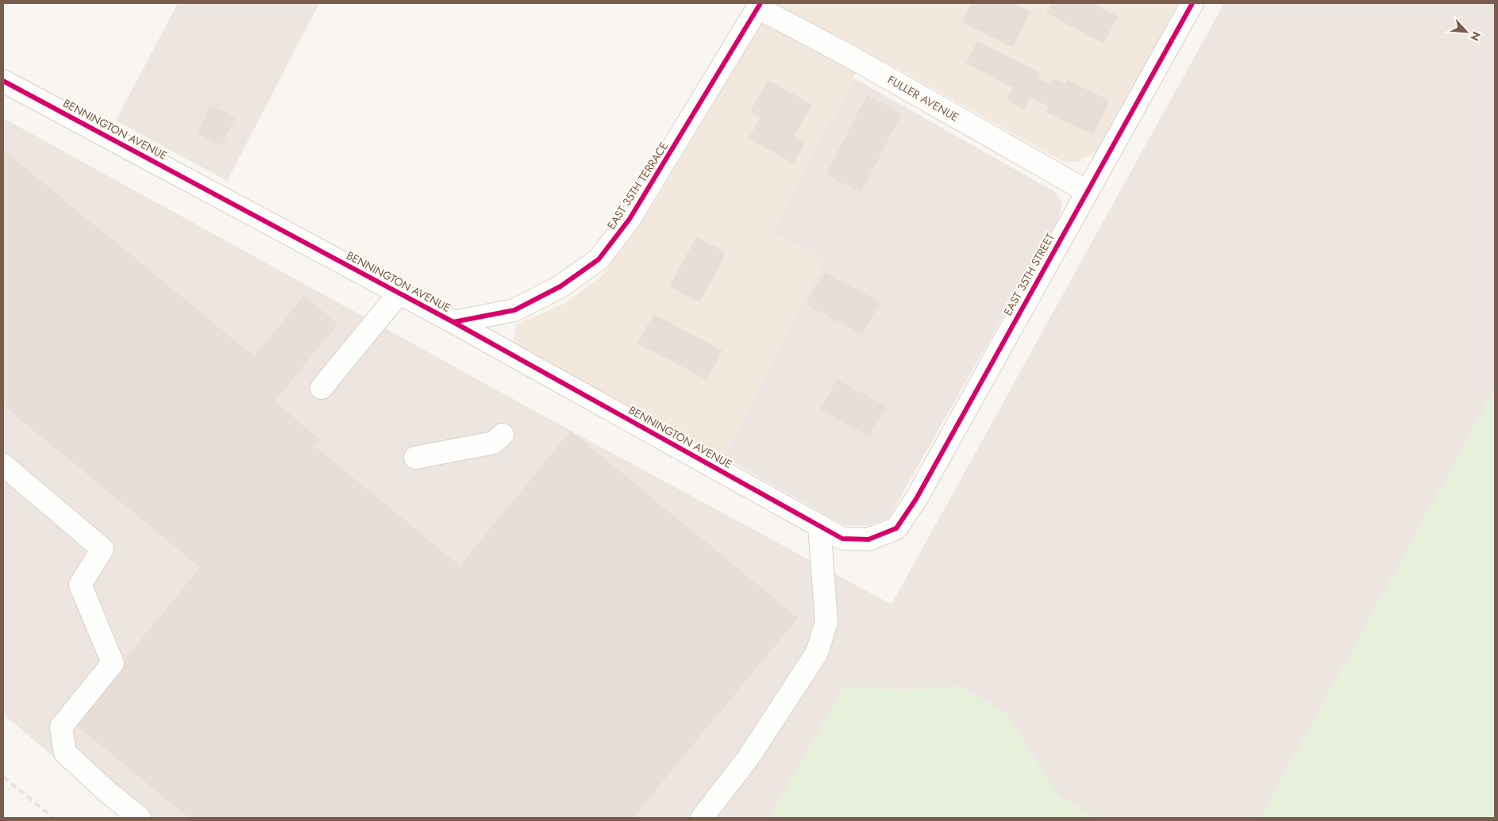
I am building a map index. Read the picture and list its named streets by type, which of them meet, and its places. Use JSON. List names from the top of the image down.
{
  "streets": {
    "street": [
      "FULLER AVENUE",
      "BENNINGTON AVENUE",
      "EAST 35TH TERRACE",
      "EAST 35TH STREET"
    ]
  },
  "crossings": [
    ["FULLER AVENUE", "EAST 35TH TERRACE"],
    ["FULLER AVENUE", "EAST 35TH STREET"],
    ["BENNINGTON AVENUE", "EAST 35TH TERRACE"],
    ["BENNINGTON AVENUE", "EAST 35TH STREET"]
  ],
  "north": "bottom right"
}
